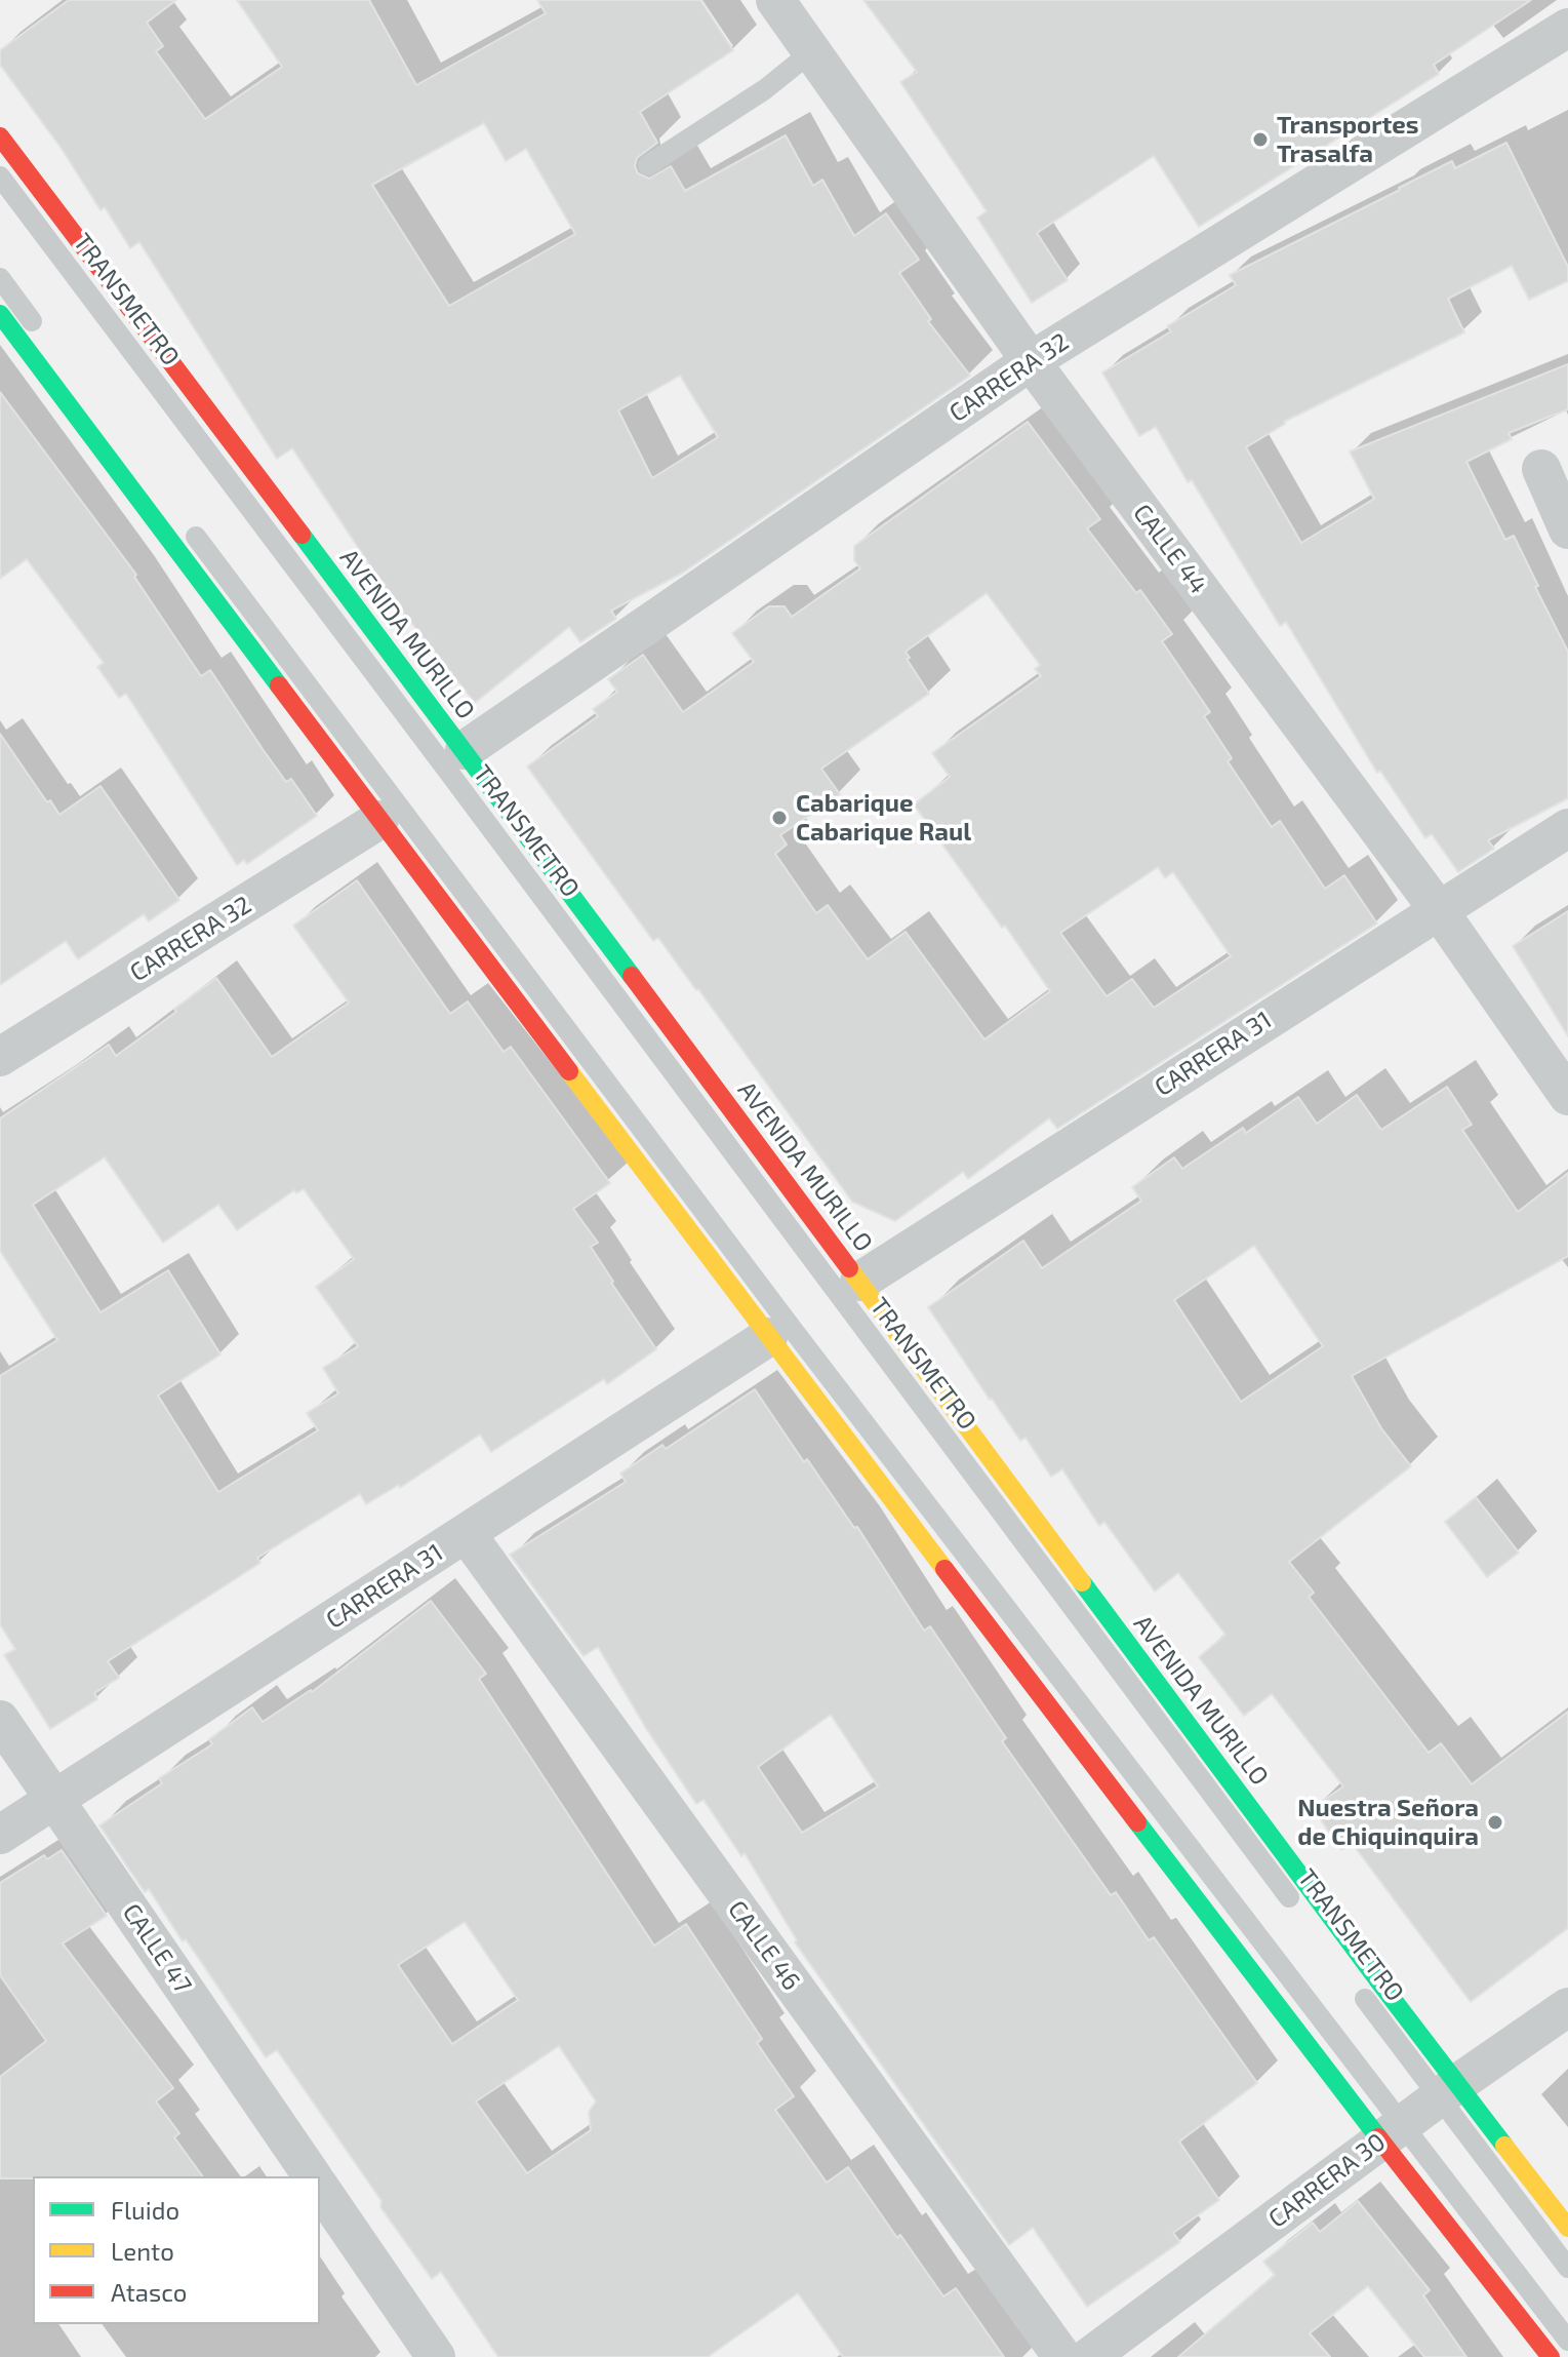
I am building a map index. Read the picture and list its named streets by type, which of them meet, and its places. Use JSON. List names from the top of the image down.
{
  "streets": {
    "main road": ["AVENIDA MURILLO"],
    "street": [
      "CARRERA 32",
      "CALLE 44",
      "CARRERA 31",
      "CALLE 46",
      "CALLE 47",
      "CARRERA 30"
    ],
    "lane": ["TRANSMETRO"]
  },
  "crossings": [
    ["TRANSMETRO", "AVENIDA MURILLO"],
    ["TRANSMETRO", "CARRERA 30"],
    ["CARRERA 32", "CALLE 44"],
    ["CARRERA 32", "AVENIDA MURILLO"],
    ["CALLE 44", "CARRERA 31"],
    ["AVENIDA MURILLO", "CARRERA 31"],
    ["AVENIDA MURILLO", "CARRERA 30"],
    ["CARRERA 31", "CALLE 46"],
    ["CARRERA 31", "CALLE 47"]
  ],
  "places": ["Transportes Trasalfa", "Cabarique Cabarique Raul", "Nuestra Señora de Chiquinquira"],
  "legend": ["Fluido", "Lento", "Atasco"]
}
